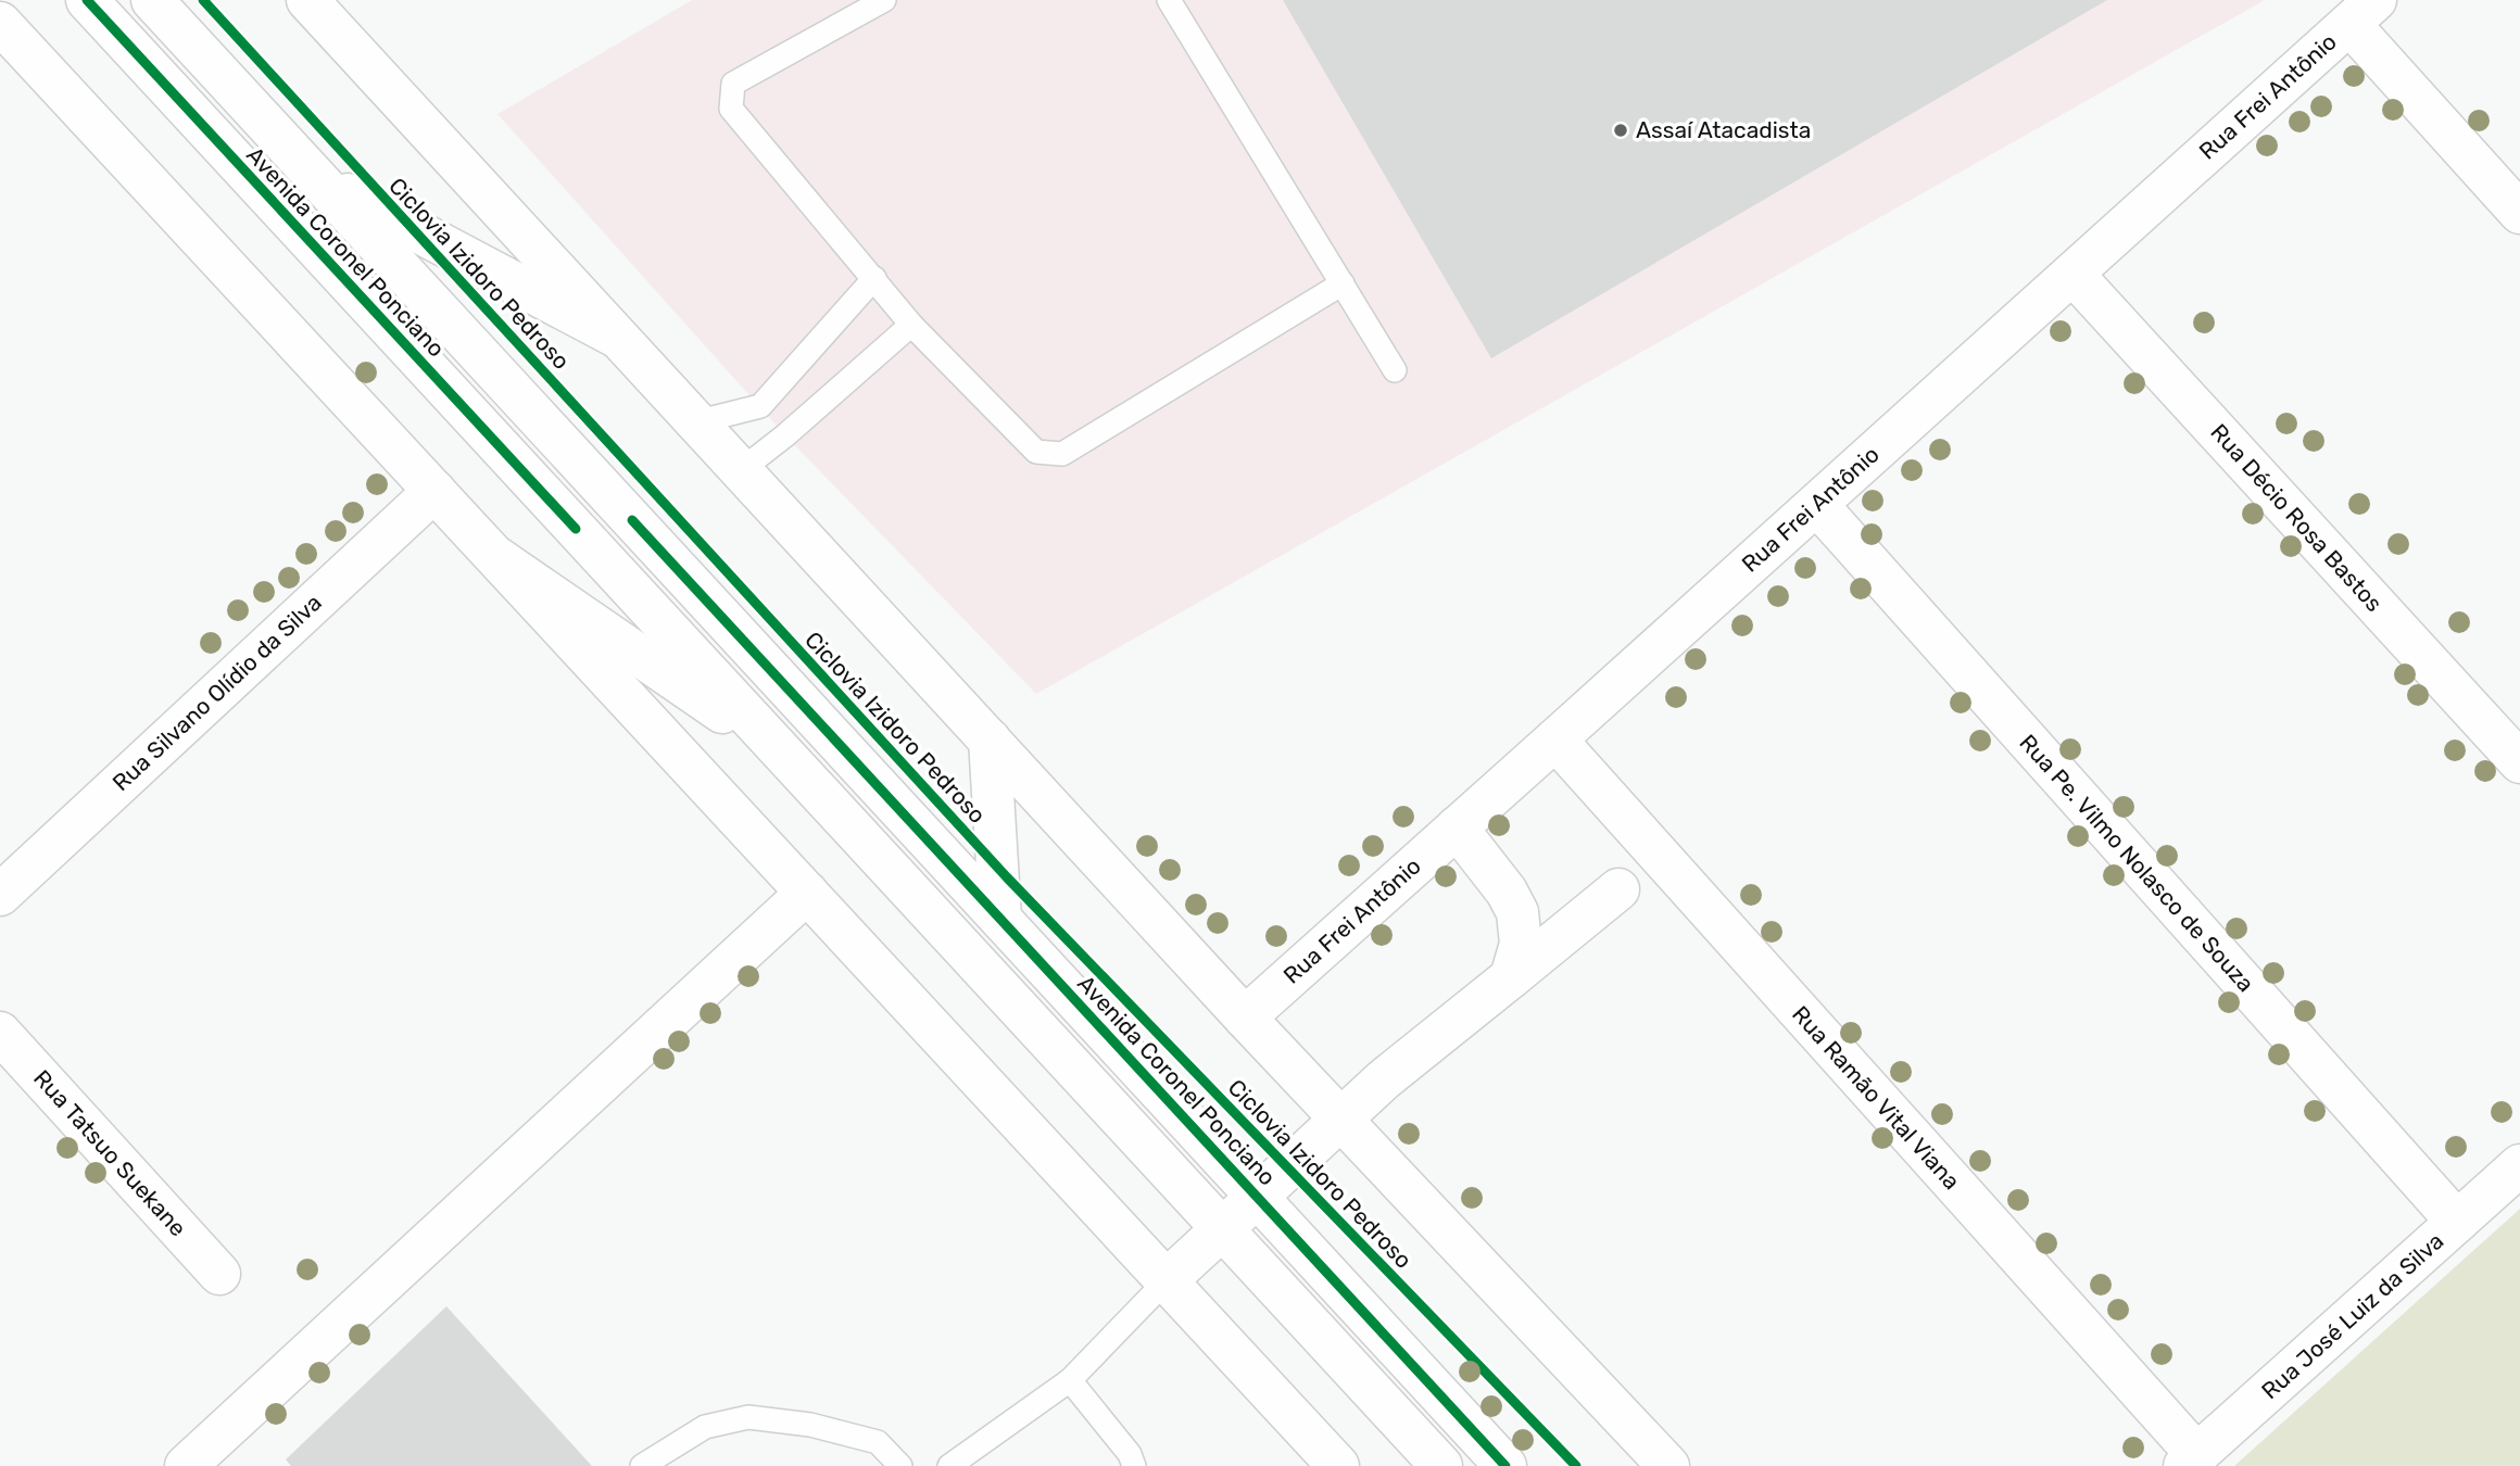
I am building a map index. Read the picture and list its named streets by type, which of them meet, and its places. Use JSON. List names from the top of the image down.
{
  "streets": {
    "main road": [
      "Rua Frei Antônio",
      "Avenida Coronel Ponciano",
      "Rua Décio Rosa Bastos",
      "Rua Silvano Olídio da Silva",
      "Rua Pe. Vilmo Nolasco de Souza",
      "Rua Ramão Vital Viana",
      "Rua Tatsuo Suekane",
      "Rua José Luiz da Silva"
    ],
    "cycle path": ["Ciclovia Izidoro Pedroso"]
  },
  "crossings": [
    ["Rua Frei Antônio", "Rua Décio Rosa Bastos"],
    ["Rua Frei Antônio", "Rua Pe. Vilmo Nolasco de Souza"],
    ["Rua Frei Antônio", "Rua Ramão Vital Viana"],
    ["Rua Pe. Vilmo Nolasco de Souza", "Rua José Luiz da Silva"],
    ["Rua Ramão Vital Viana", "Rua José Luiz da Silva"]
  ],
  "places": ["Assaí Atacadista"]
}
